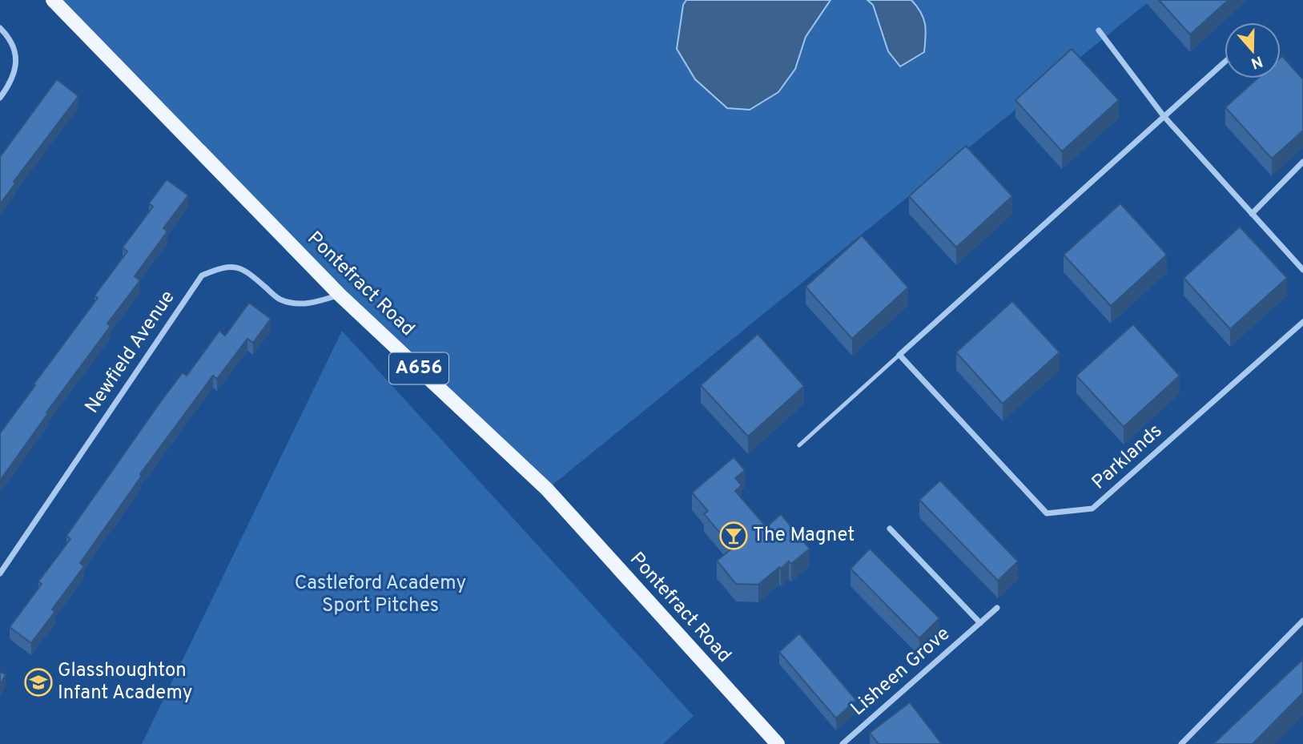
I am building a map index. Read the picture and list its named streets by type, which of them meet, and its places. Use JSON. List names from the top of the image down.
{
  "streets": {
    "main road": ["Pontefract Road", "A656"],
    "street": ["Newfield Avenue", "Parklands", "Lisheen Grove"]
  },
  "crossings": [
    ["Pontefract Road", "Newfield Avenue"]
  ],
  "parks": ["Castleford Academy Sport Pitches"],
  "places": {
    "bar": ["The Magnet"],
    "school or university": ["Glasshoughton Infant Academy"]
  },
  "north": "bottom"
}
